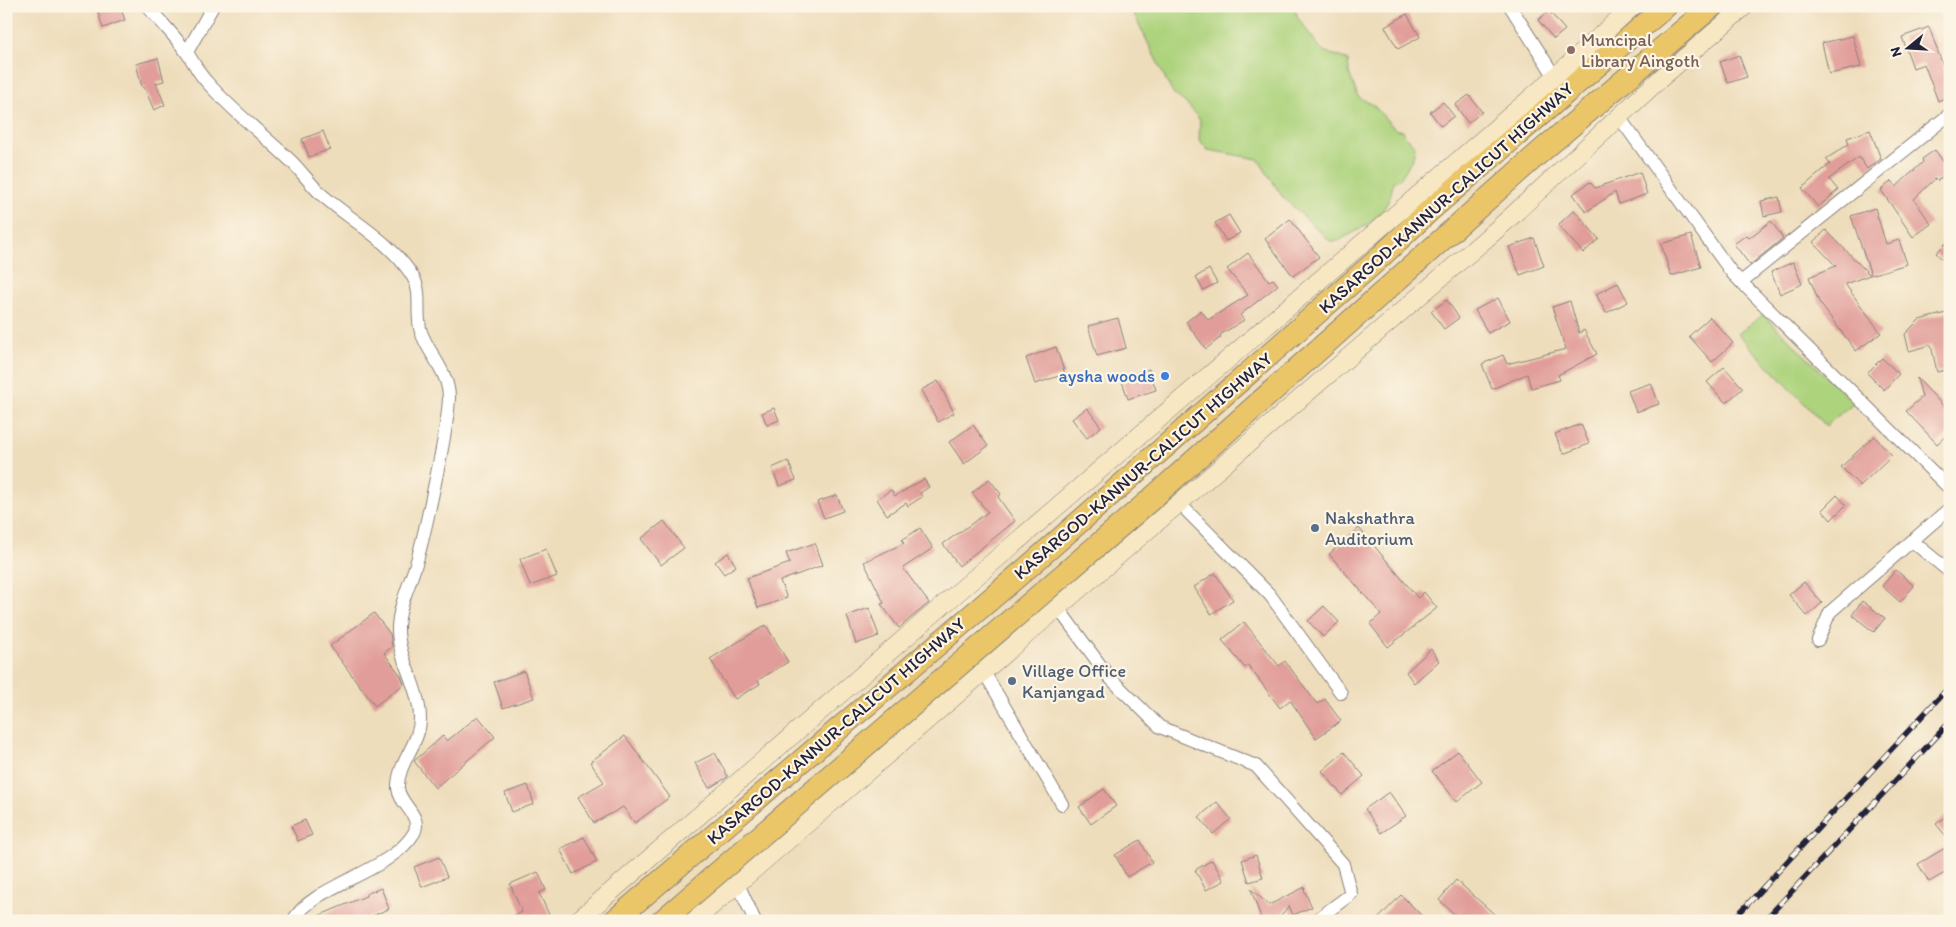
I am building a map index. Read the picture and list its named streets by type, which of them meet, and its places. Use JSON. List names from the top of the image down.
{
  "streets": {
    "highway": ["KASARGOD-KANNUR-CALICUT HIGHWAY"]
  },
  "places": [
    "Muncipal Library Aingoth",
    "aysha woods",
    "Nakshathra Auditorium",
    "Village Office Kanjangad"
  ],
  "north": "left"
}
